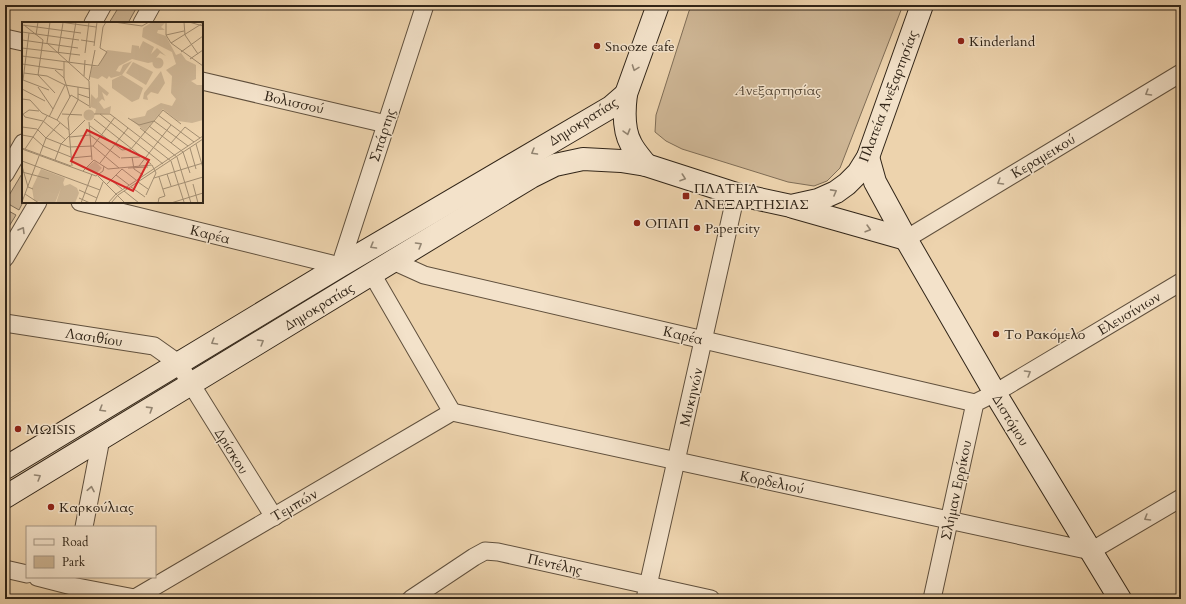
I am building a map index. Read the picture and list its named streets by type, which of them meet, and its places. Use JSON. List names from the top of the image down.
{
  "streets": {
    "street": [
      "Πλατεία Ανεξαρτησίας",
      "Βολισσού",
      "Δημοκρατίας",
      "Σπάρτης",
      "Κεραµεικού",
      "Καρέα",
      "Ελευσίνιων",
      "Λασιθίου",
      "Μυκηνών",
      "Διστόμου",
      "Δρίσκου",
      "Κορδελιού",
      "Σλήμαν Ερρίκου",
      "Τεμπών",
      "Πεντέλης"
    ]
  },
  "crossings": [
    ["Πλατεία Ανεξαρτησίας", "Δημοκρατίας"],
    ["Πλατεία Ανεξαρτησίας", "Μυκηνών"],
    ["Πλατεία Ανεξαρτησίας", "Διστόμου"],
    ["Βολισσού", "Σπάρτης"],
    ["Δημοκρατίας", "Σπάρτης"],
    ["Δημοκρατίας", "Καρέα"],
    ["Δημοκρατίας", "Λασιθίου"],
    ["Δημοκρατίας", "Δρίσκου"],
    ["Σπάρτης", "Καρέα"],
    ["Κεραµεικού", "Διστόμου"],
    ["Καρέα", "Μυκηνών"],
    ["Καρέα", "Σλήμαν Ερρίκου"],
    ["Ελευσίνιων", "Διστόμου"],
    ["Λασιθίου", "Δρίσκου"],
    ["Μυκηνών", "Κορδελιού"],
    ["Μυκηνών", "Πεντέλης"],
    ["Διστόμου", "Κορδελιού"],
    ["Δρίσκου", "Τεμπών"],
    ["Κορδελιού", "Σλήμαν Ερρίκου"],
    ["Κορδελιού", "Τεμπών"]
  ],
  "one_way": ["Κεραµεικού", "Ελευσίνιων"],
  "parks": ["Ανεξαρτησίας"],
  "places": {
    "other": [
      "Kinderland",
      "Snooze cafe",
      "ΟΠΑΠ",
      "Papercity",
      "Το Ρακόμελο",
      "ΜΩISIS",
      "Καρκούλιας"
    ],
    "transit": ["ΠΛΑΤΕΙΑ ΑΝΕΞΑΡΤΗΣΙΑΣ"]
  },
  "legend": ["Road", "Park"]
}
